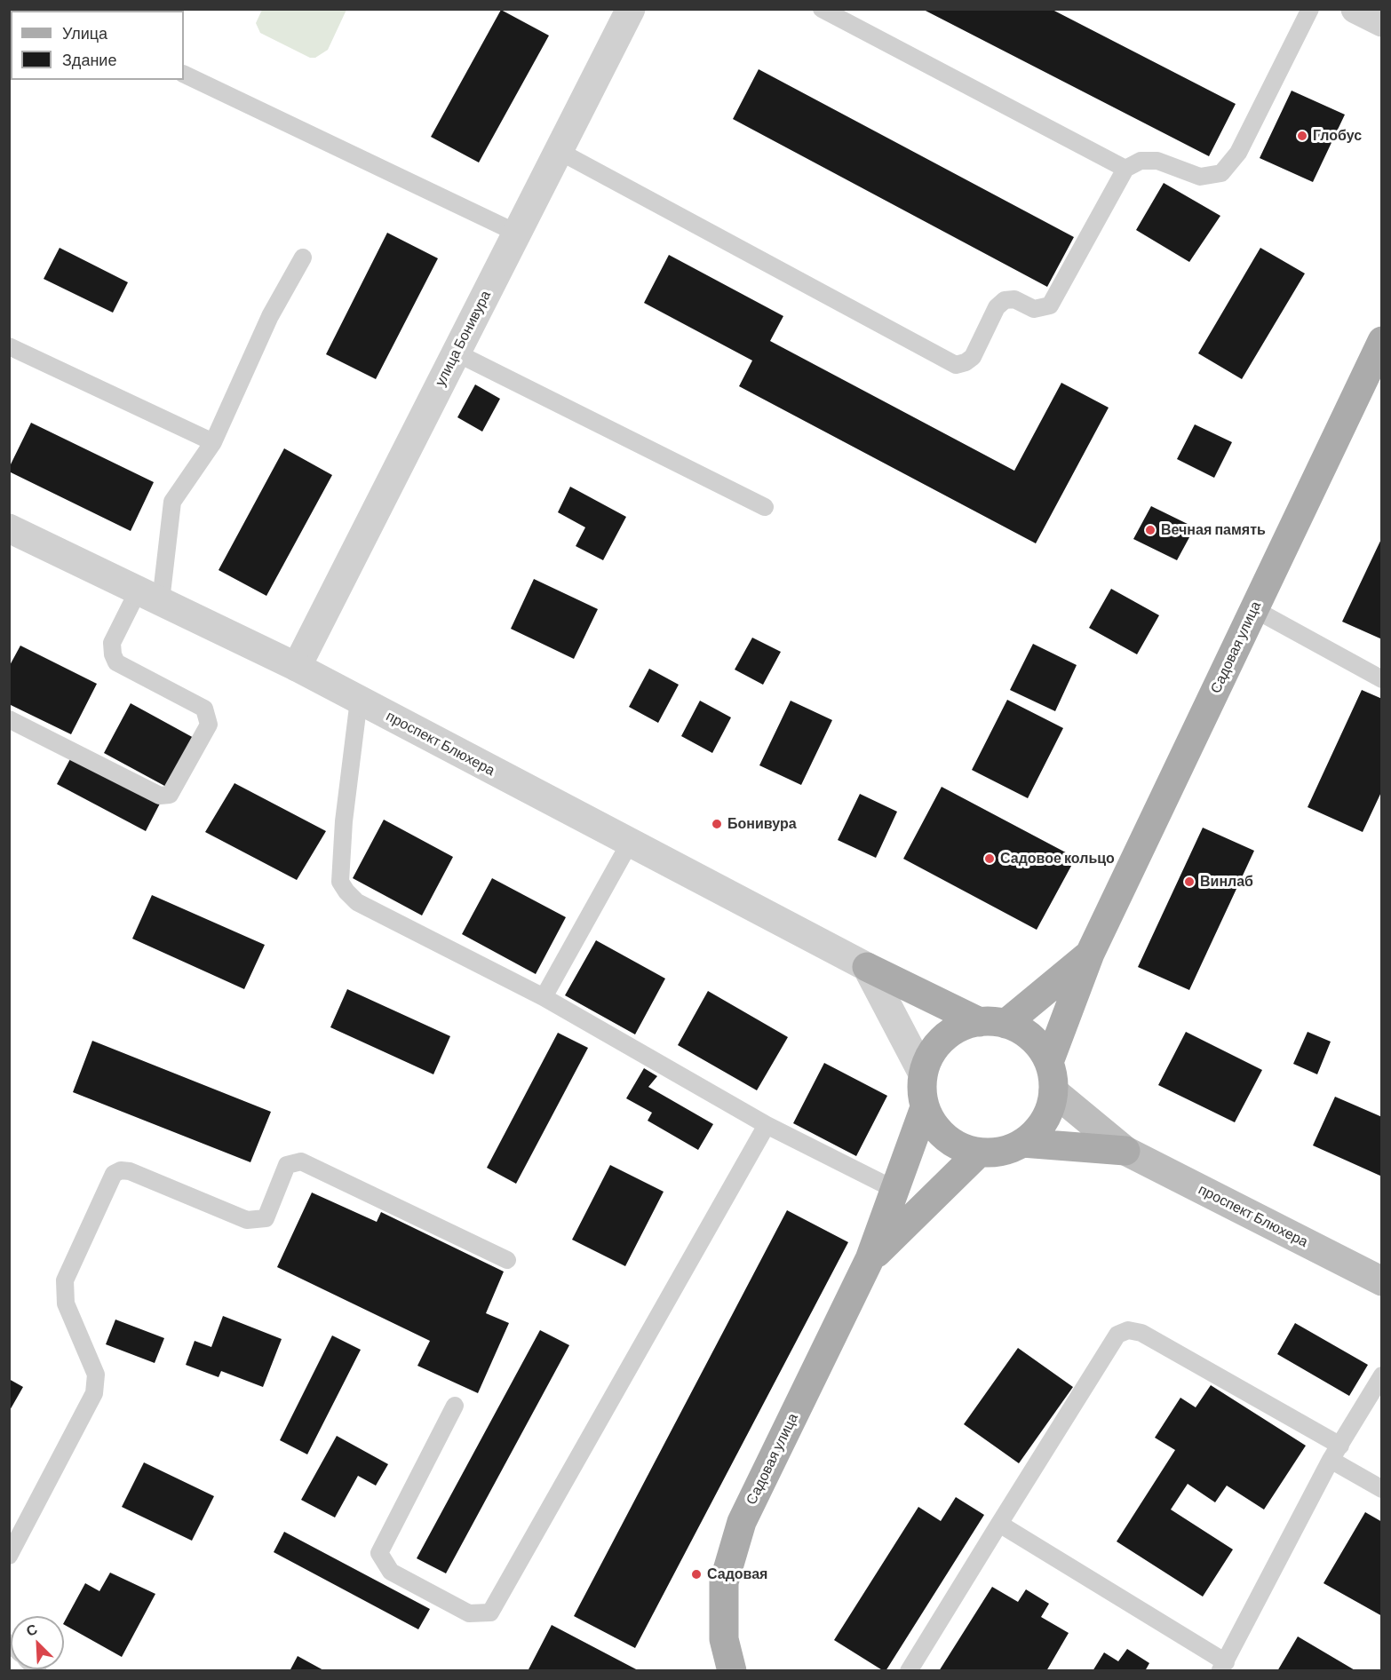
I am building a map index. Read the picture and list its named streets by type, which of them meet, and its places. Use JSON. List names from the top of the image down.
{
  "streets": {
    "main road": ["Садовая улица", "проспект Блюхера"],
    "street": ["улица Бонивура"]
  },
  "crossings": [
    ["улица Бонивура", "проспект Блюхера"],
    ["Садовая улица", "проспект Блюхера"]
  ],
  "places": [
    "Глобус",
    "Вечная память",
    "Бонивура",
    "Садовое кольцо",
    "Винлаб",
    "Садовая"
  ],
  "legend": ["Улица", "Здание"],
  "north": "top left"
}
